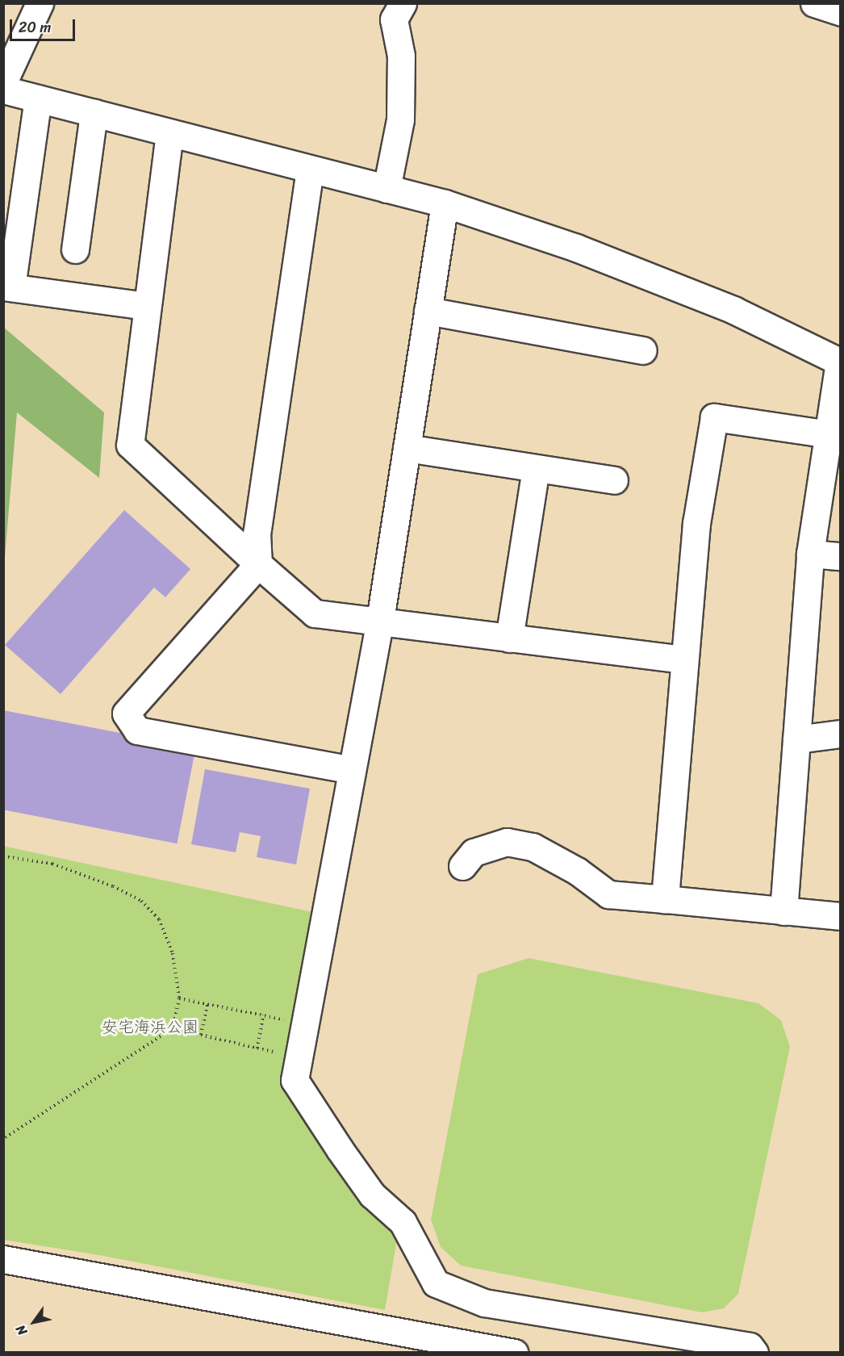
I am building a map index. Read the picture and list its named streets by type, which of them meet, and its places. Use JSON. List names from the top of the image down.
{
  "parks": ["安宅海浜公園"],
  "scale_bar": "20 m",
  "north": "bottom left"
}
